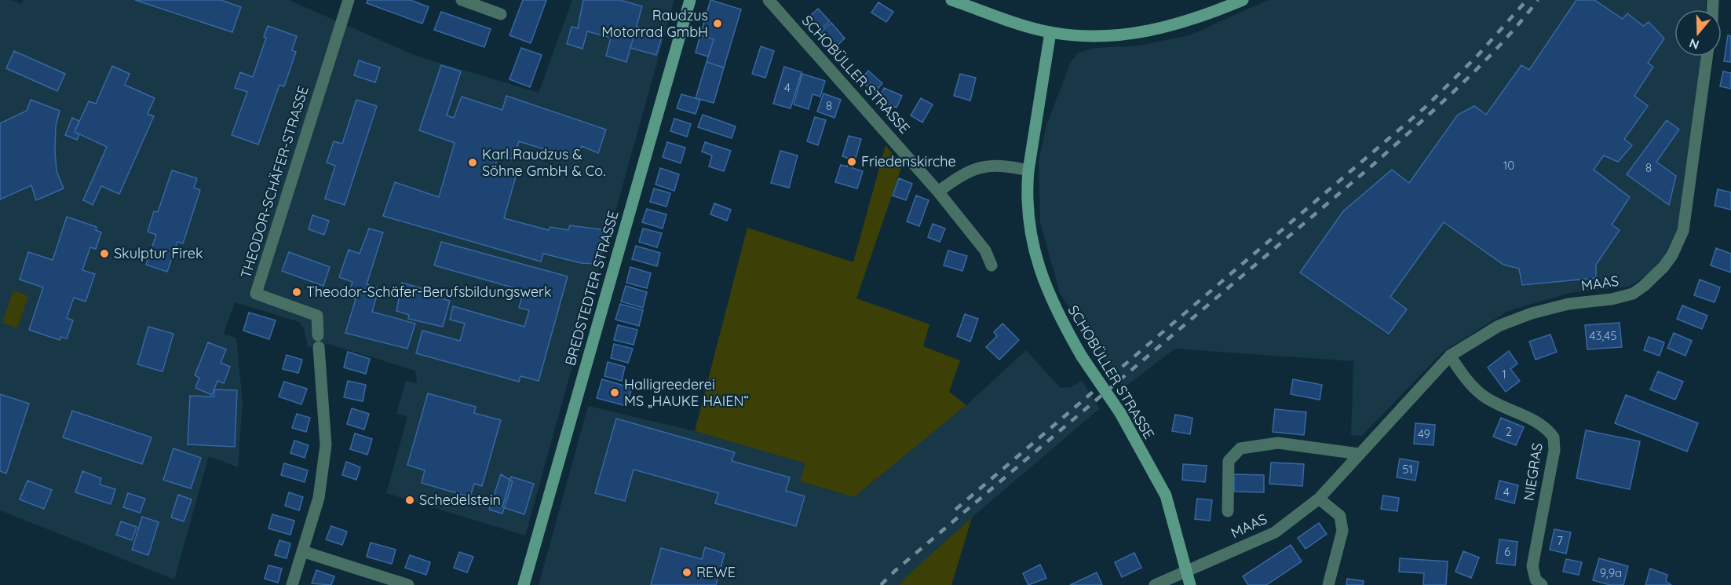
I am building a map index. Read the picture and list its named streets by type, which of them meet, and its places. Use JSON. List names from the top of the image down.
{
  "streets": {
    "main road": ["SCHOBÜLLER STRASSE", "BREDSTEDTER STRASSE"],
    "street": ["THEODOR-SCHÄFER-STRASSE", "MAAS", "NIEGRAS"]
  },
  "crossings": [
    ["SCHOBÜLLER STRASSE", "MAAS"],
    ["MAAS", "NIEGRAS"]
  ],
  "places": [
    "Raudzus Motorrad GmbH",
    "Friedenskirche",
    "Karl Raudzus & Söhne GmbH & Co.",
    "Skulptur Firek",
    "Theodor-Schäfer-Berufsbildungswerk",
    "Halligreederei MS „HAUKE HAIEN“",
    "Schedelstein",
    "REWE"
  ],
  "house_numbers": [
    "4",
    "8",
    "10",
    "8",
    "43,45",
    "1",
    "2",
    "49",
    "51",
    "4",
    "7",
    "6",
    "9,9a"
  ],
  "north": "bottom"
}
